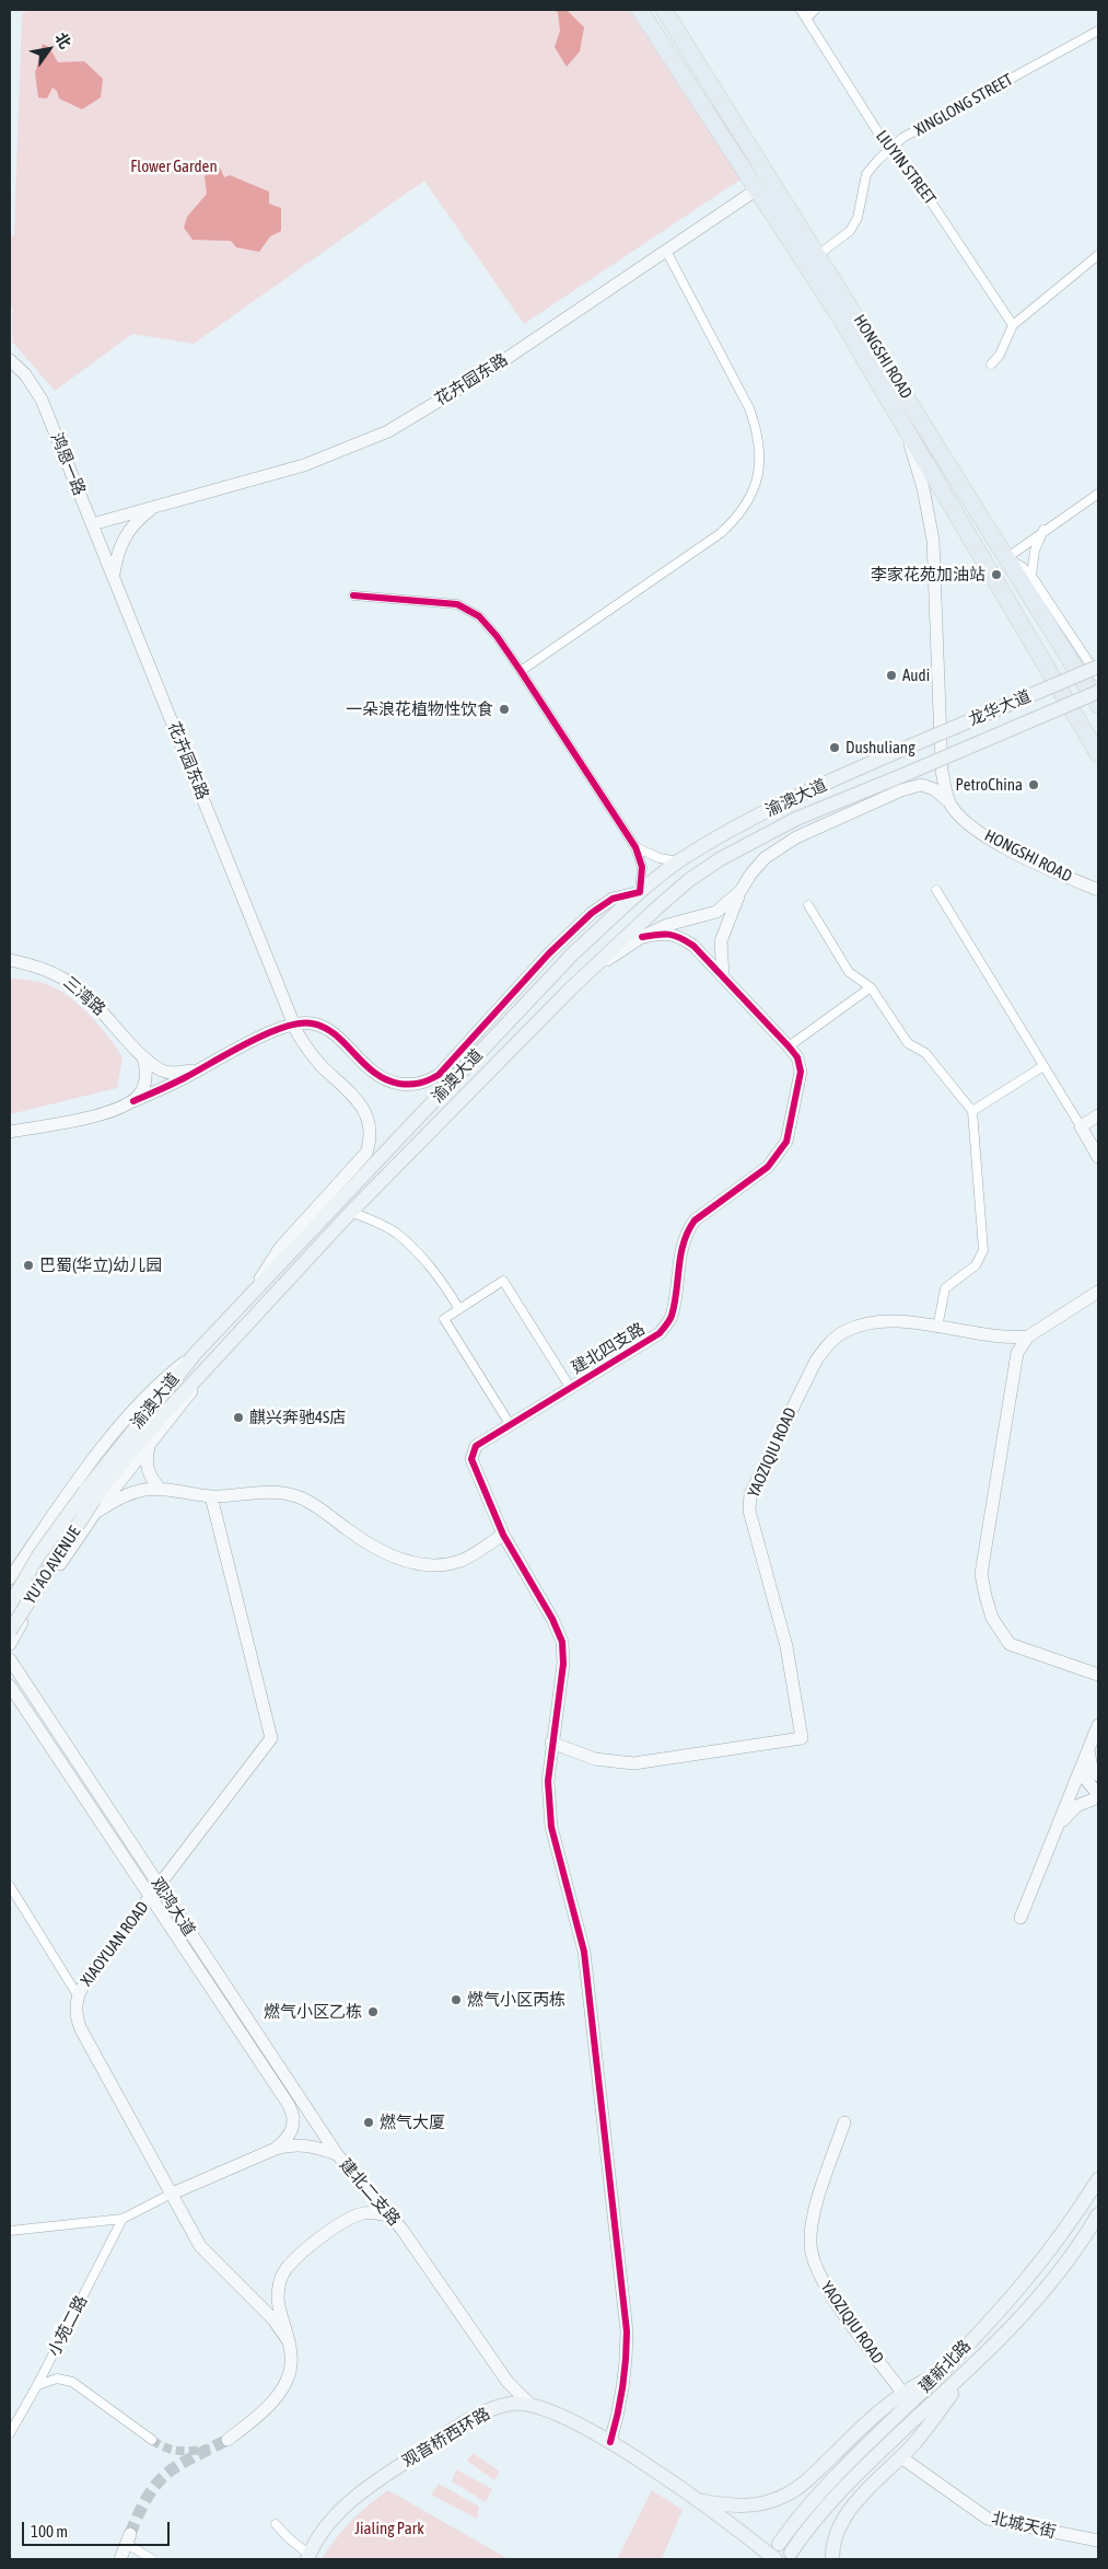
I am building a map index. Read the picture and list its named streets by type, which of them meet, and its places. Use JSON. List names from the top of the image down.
{
  "streets": {
    "highway": ["HONGSHI ROAD"],
    "main road": [
      "龙华大道",
      "渝澳大道",
      "YU'AO AVENUE",
      "建新北路",
      "观音桥西环路"
    ],
    "street": [
      "XINGLONG STREET",
      "LIUYIN STREET",
      "花卉园东路",
      "鸿恩一路",
      "三湾路",
      "建北四支路",
      "YAOZIQIU ROAD",
      "观鸿大道",
      "XIAOYUAN ROAD",
      "建北二支路",
      "小苑二路",
      "北城天街"
    ]
  },
  "crossings": [
    ["XINGLONG STREET", "LIUYIN STREET"],
    ["XINGLONG STREET", "HONGSHI ROAD"],
    ["HONGSHI ROAD", "花卉园东路"],
    ["花卉园东路", "鸿恩一路"],
    ["花卉园东路", "渝澳大道"],
    ["龙华大道", "渝澳大道"],
    ["渝澳大道", "YU'AO AVENUE"],
    ["建北四支路", "YAOZIQIU ROAD"],
    ["观鸿大道", "XIAOYUAN ROAD"],
    ["观鸿大道", "建北二支路"],
    ["XIAOYUAN ROAD", "建北二支路"],
    ["建北二支路", "小苑二路"],
    ["建北二支路", "观音桥西环路"]
  ],
  "parks": ["Flower Garden", "Jialing Park"],
  "places": [
    "李家花苑加油站",
    "Audi",
    "一朵浪花植物性饮食",
    "Dushuliang",
    "PetroChina",
    "巴蜀(华立)幼儿园",
    "麒兴奔驰4S店",
    "燃气小区丙栋",
    "燃气小区乙栋",
    "燃气大厦"
  ],
  "scale_bar": "100 m",
  "north": "top right"
}
